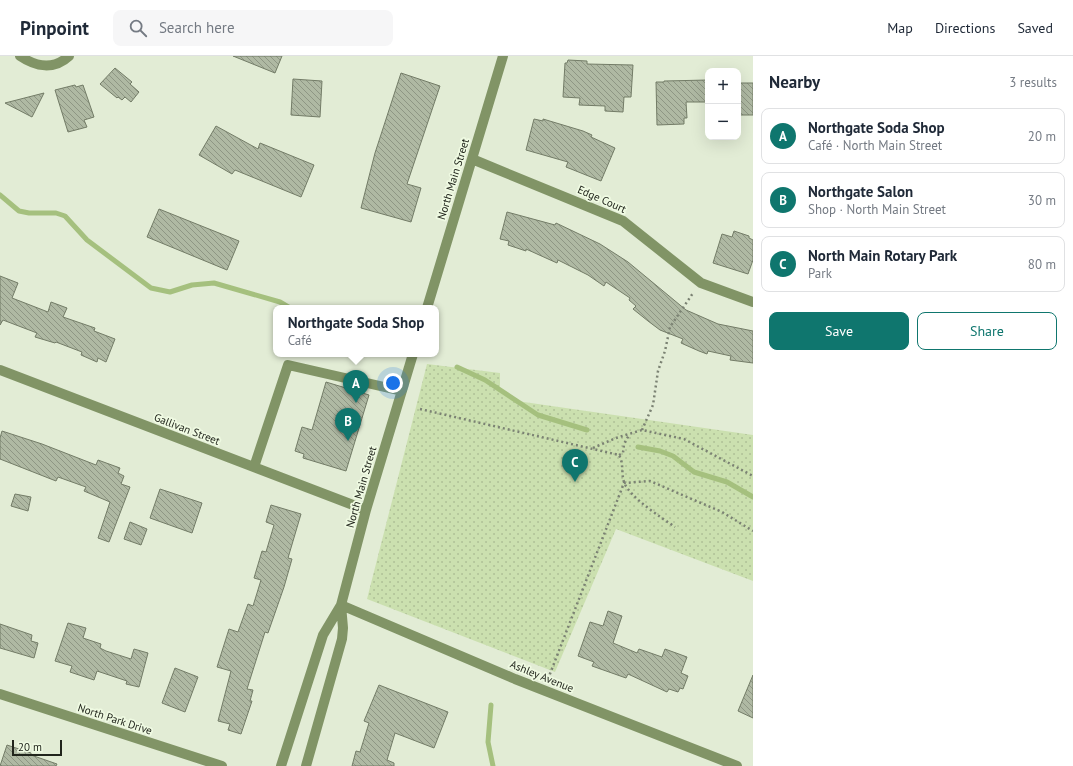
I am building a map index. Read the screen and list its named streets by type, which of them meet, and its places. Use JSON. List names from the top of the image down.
{
  "streets": {
    "street": [
      "North Main Street",
      "Edge Court",
      "Gallivan Street",
      "Ashley Avenue",
      "North Park Drive"
    ]
  },
  "crossings": [
    ["North Main Street", "Edge Court"],
    ["North Main Street", "Gallivan Street"],
    ["North Main Street", "Ashley Avenue"]
  ],
  "scale_bar": "20 m",
  "page": {
    "header": "Pinpoint",
    "search": "Search here",
    "nav": ["Map", "Directions", "Saved"],
    "heading": ["Nearby", "3 results"],
    "map_buttons": ["+", "−"],
    "list": [
      {
        "mark": "A",
        "name": "Northgate Soda Shop",
        "note": "Café · North Main Street",
        "value": "20 m"
      },
      {
        "mark": "B",
        "name": "Northgate Salon",
        "note": "Shop · North Main Street",
        "value": "30 m"
      },
      {
        "mark": "C",
        "name": "North Main Rotary Park",
        "note": "Park",
        "value": "80 m"
      }
    ],
    "buttons": ["Save", "Share"],
    "popup": ["Northgate Soda Shop", "Café"],
    "pins": ["A", "B", "C"],
    "scale": "20 m"
  }
}
